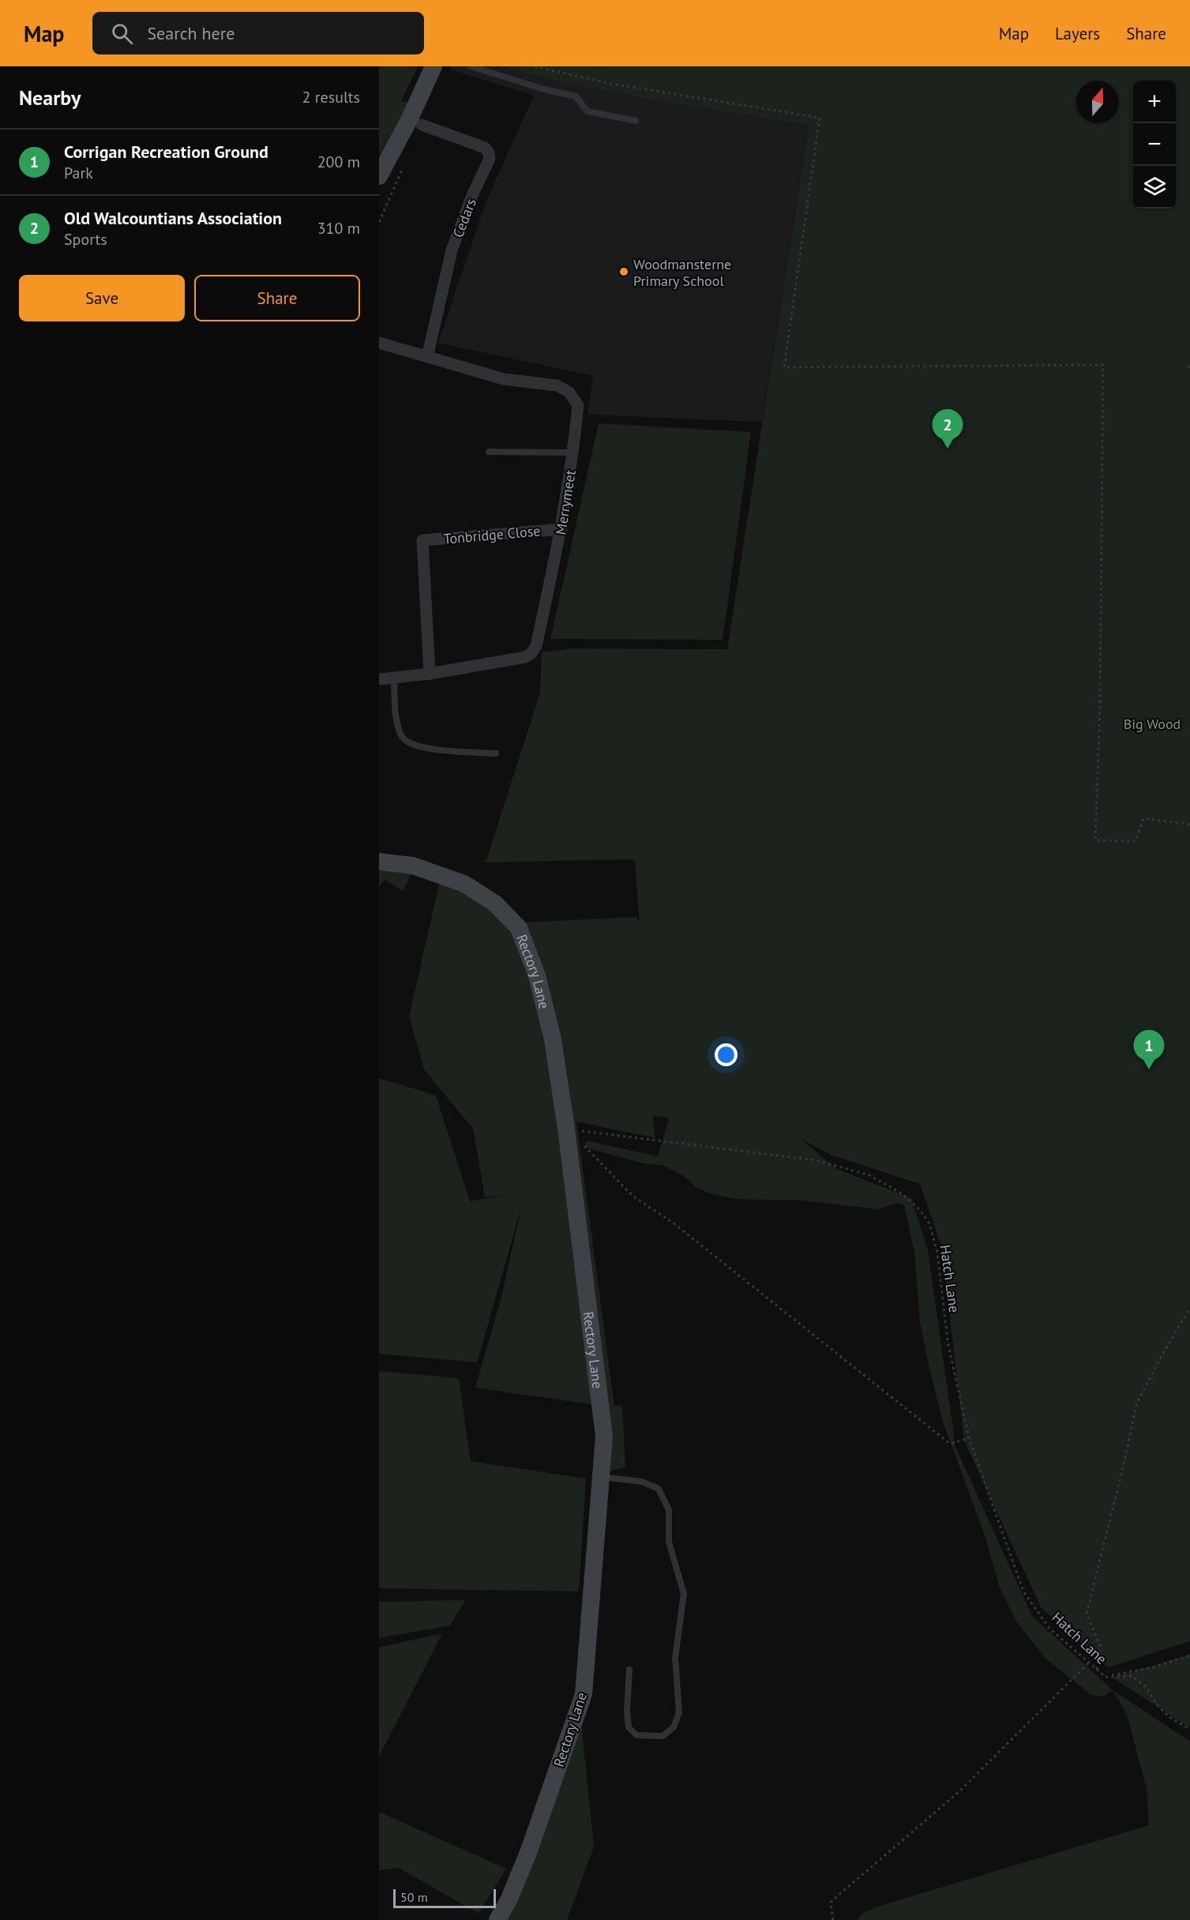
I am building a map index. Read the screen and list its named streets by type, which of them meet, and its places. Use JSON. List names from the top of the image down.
{
  "streets": {
    "main road": ["Rectory Lane"],
    "street": ["Cedars", "Merrymeet", "Tonbridge Close"],
    "path": ["Hatch Lane"]
  },
  "crossings": [
    ["Cedars", "Merrymeet"],
    ["Merrymeet", "Tonbridge Close"],
    ["Rectory Lane", "Hatch Lane"]
  ],
  "parks": ["Big Wood"],
  "places": ["Woodmansterne Primary School"],
  "scale_bar": "50 m",
  "north": "top",
  "page": {
    "header": "Map",
    "search": "Search here",
    "nav": ["Map", "Layers", "Share"],
    "heading": ["Nearby", "2 results"],
    "map_buttons": ["+", "−"],
    "list": [
      {
        "mark": "1",
        "name": "Corrigan Recreation Ground",
        "note": "Park",
        "value": "200 m"
      },
      {
        "mark": "2",
        "name": "Old Walcountians Association",
        "note": "Sports",
        "value": "310 m"
      }
    ],
    "buttons": ["Save", "Share"],
    "pins": ["2", "1"],
    "scale": "50 m"
  }
}
